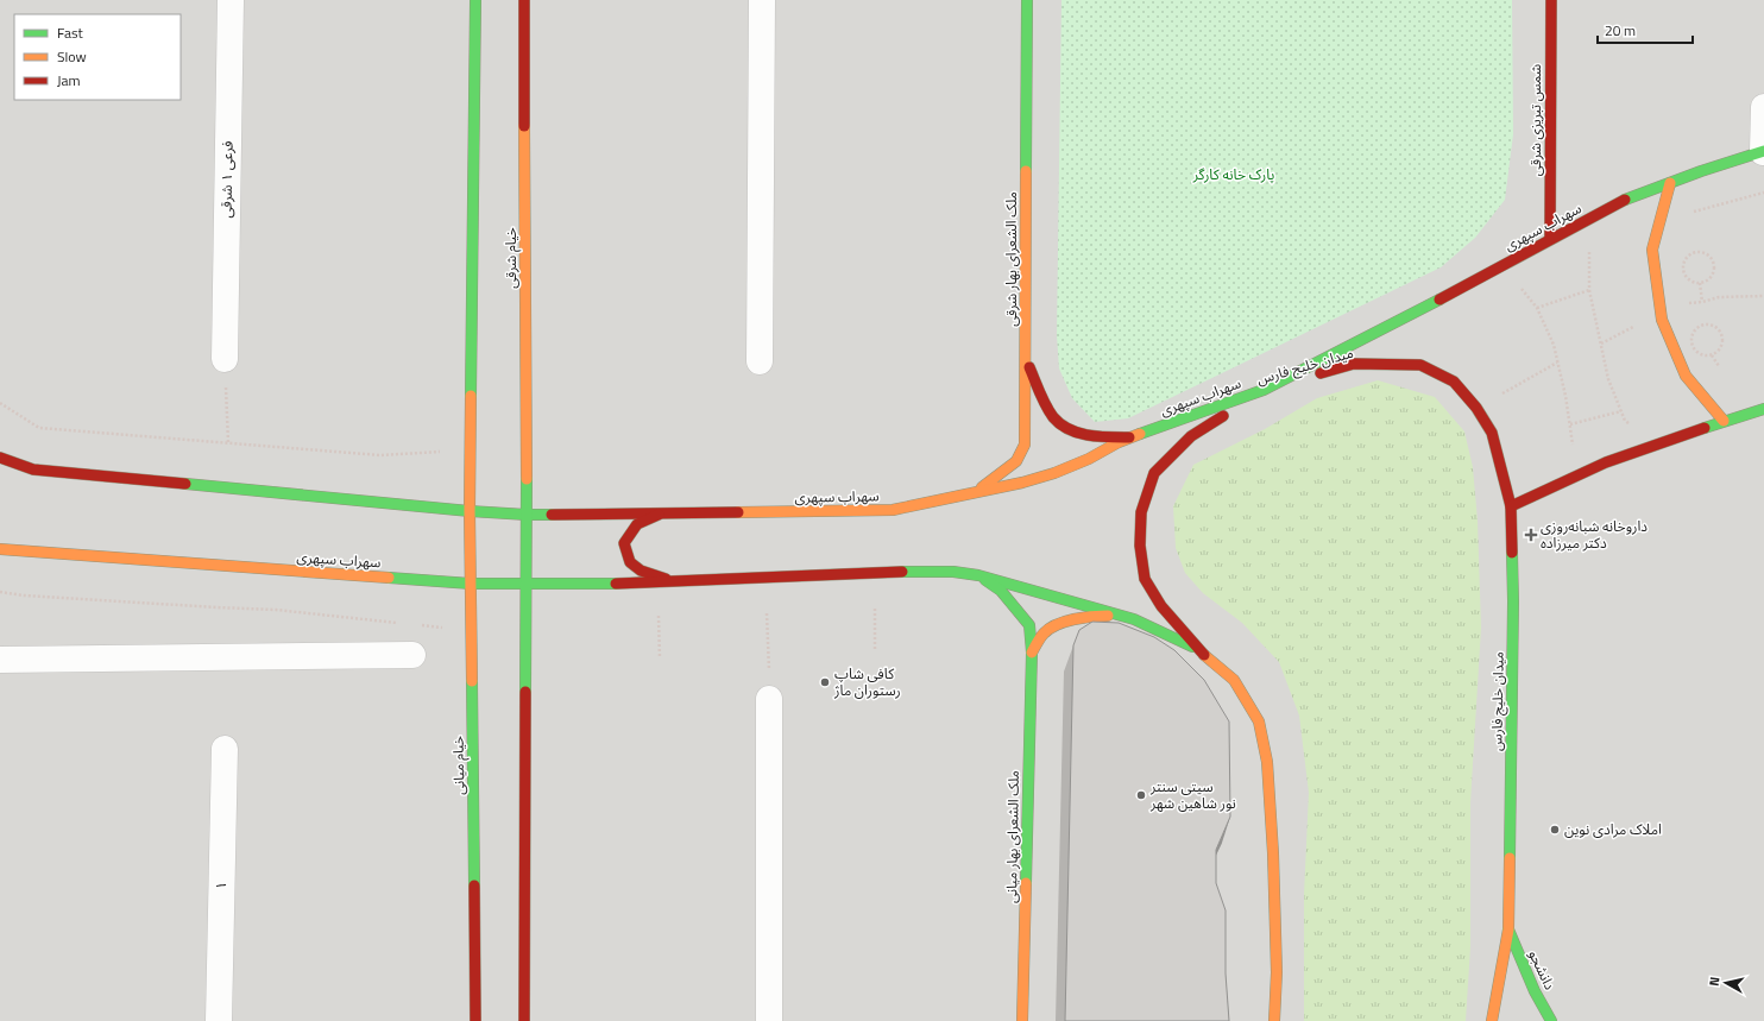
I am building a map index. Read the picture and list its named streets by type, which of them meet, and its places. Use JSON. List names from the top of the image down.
{
  "streets": {
    "main road": [
      "شمس تبریزی شرقی",
      "سهراب سپهری",
      "خیام شرقی",
      "ملک الشعرای بهار شرقی",
      "میدان خلیج فارس",
      "خیام میانی",
      "ملک الشعرای بهار میانی",
      "دانشجو"
    ],
    "street": ["فرعی ۱ شرقی", "۱"]
  },
  "crossings": [
    ["شمس تبریزی شرقی", "سهراب سپهری"],
    ["سهراب سپهری", "خیام شرقی"],
    ["سهراب سپهری", "ملک الشعرای بهار شرقی"],
    ["سهراب سپهری", "میدان خلیج فارس"],
    ["سهراب سپهری", "خیام میانی"],
    ["سهراب سپهری", "ملک الشعرای بهار میانی"],
    ["میدان خلیج فارس", "دانشجو"]
  ],
  "parks": ["پارک خانه کارگر"],
  "places": {
    "health": ["داروخانه شبانه‌روزی دکتر میرزاده"],
    "other": ["کافی شاپ رستوران ماژ", "سیتی سنتر نور شاهین شهر", "املاک مرادی نوین"]
  },
  "legend": ["Fast", "Slow", "Jam"],
  "scale_bar": "20 m",
  "north": "left"
}
